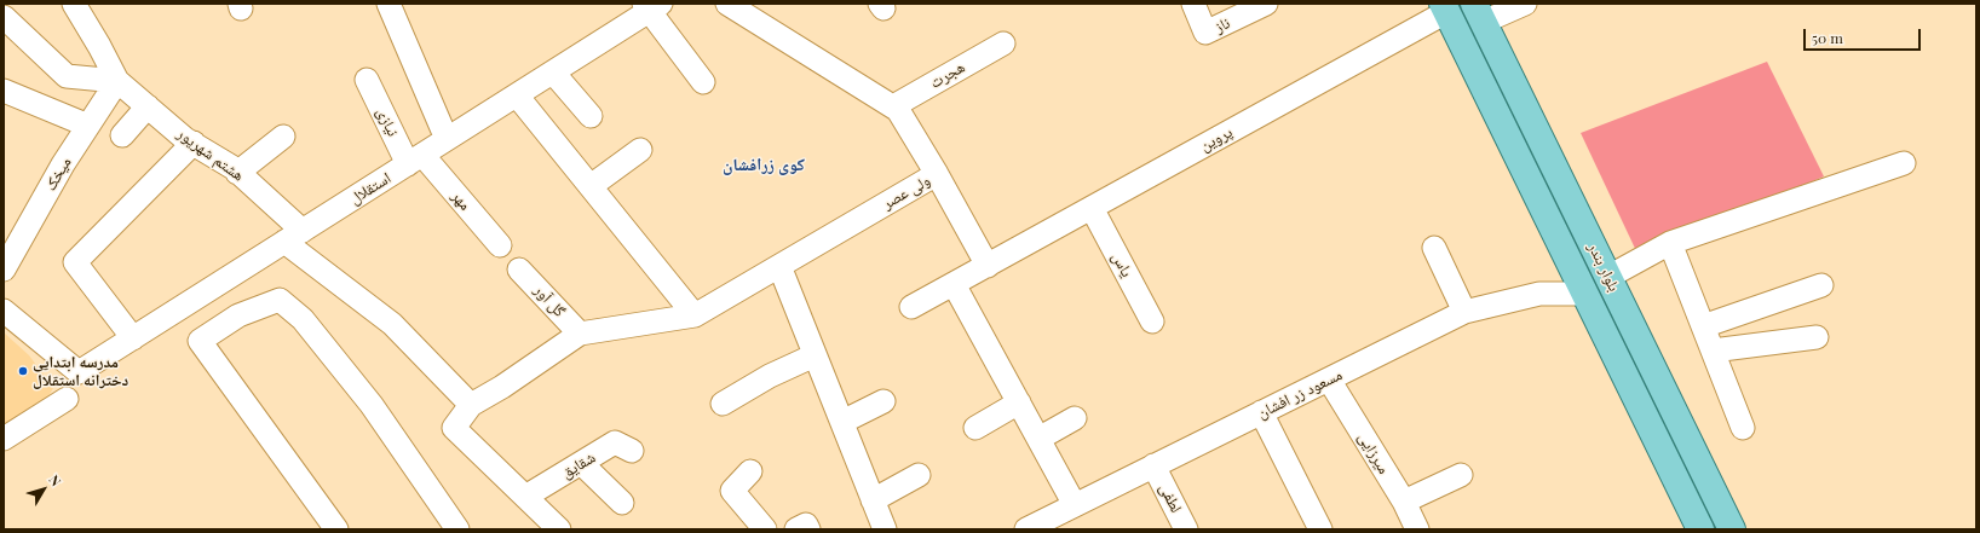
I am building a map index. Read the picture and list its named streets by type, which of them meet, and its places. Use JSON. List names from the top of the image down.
{
  "streets": {
    "main road": ["بلوار بندر"],
    "street": [
      "ناز",
      "هجرت",
      "نیازی",
      "پروین",
      "هشتم شهریور",
      "میخک",
      "استقلال",
      "ولی عصر",
      "مهر",
      "یاس",
      "گل آور",
      "مسعود زر افشان",
      "میرزایی",
      "شقایق",
      "لطفی"
    ]
  },
  "crossings": [
    ["نیازی", "استقلال"],
    ["نیازی", "مهر"],
    ["پروین", "ولی عصر"],
    ["پروین", "یاس"],
    ["پروین", "بلوار بندر"],
    ["هشتم شهریور", "میخک"],
    ["هشتم شهریور", "استقلال"],
    ["استقلال", "مهر"],
    ["بلوار بندر", "مسعود زر افشان"],
    ["مسعود زر افشان", "میرزایی"],
    ["مسعود زر افشان", "لطفی"]
  ],
  "districts": ["کوی زرافشان"],
  "places": ["مدرسه ابتدایی دخترانه استقلال"],
  "scale_bar": "50 m",
  "north": "top right"
}
